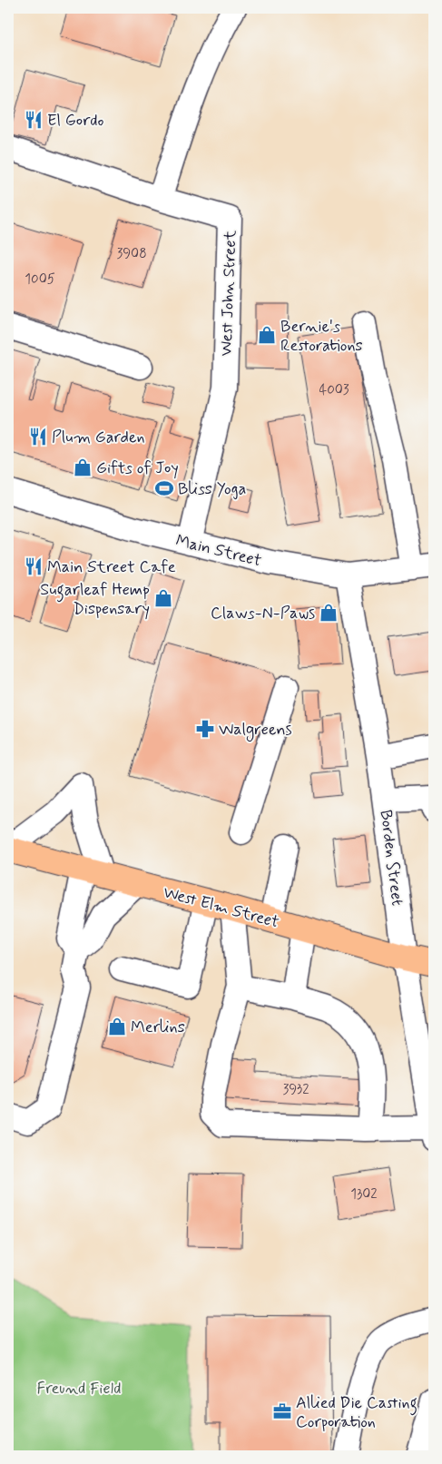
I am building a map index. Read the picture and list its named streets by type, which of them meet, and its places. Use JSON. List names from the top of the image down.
{
  "streets": {
    "main road": ["West Elm Street"],
    "street": ["West John Street", "Main Street", "Borden Street"]
  },
  "crossings": [
    ["West John Street", "Main Street"],
    ["Main Street", "Borden Street"],
    ["Borden Street", "West Elm Street"]
  ],
  "parks": ["Freund Field"],
  "places": {
    "restaurant": ["El Gordo", "Plum Garden", "Main Street Cafe"],
    "shop": [
      "Bernie's Restorations",
      "Gifts of Joy",
      "Sugarleaf Hemp Dispensary",
      "Claws-N-Paws",
      "Merlins"
    ],
    "sports": ["Bliss Yoga"],
    "pharmacy": ["Walgreens"],
    "office": ["Allied Die Casting Corporation"]
  },
  "house_numbers": [
    "3908",
    "1005",
    "4003",
    "3932",
    "1302"
  ]
}
